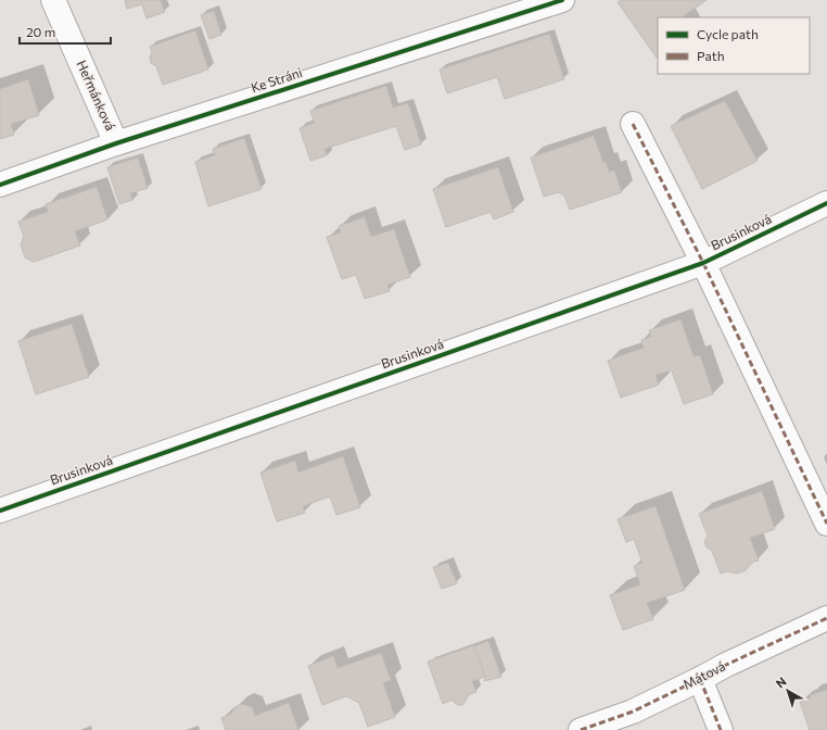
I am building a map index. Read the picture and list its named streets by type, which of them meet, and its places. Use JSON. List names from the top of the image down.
{
  "streets": {
    "street": [
      "Ke Stráni",
      "Heřmánková",
      "Brusinková",
      "Mátová"
    ]
  },
  "crossings": [
    ["Ke Stráni", "Heřmánková"]
  ],
  "legend": ["Cycle path", "Path"],
  "scale_bar": "20 m",
  "north": "top left"
}
